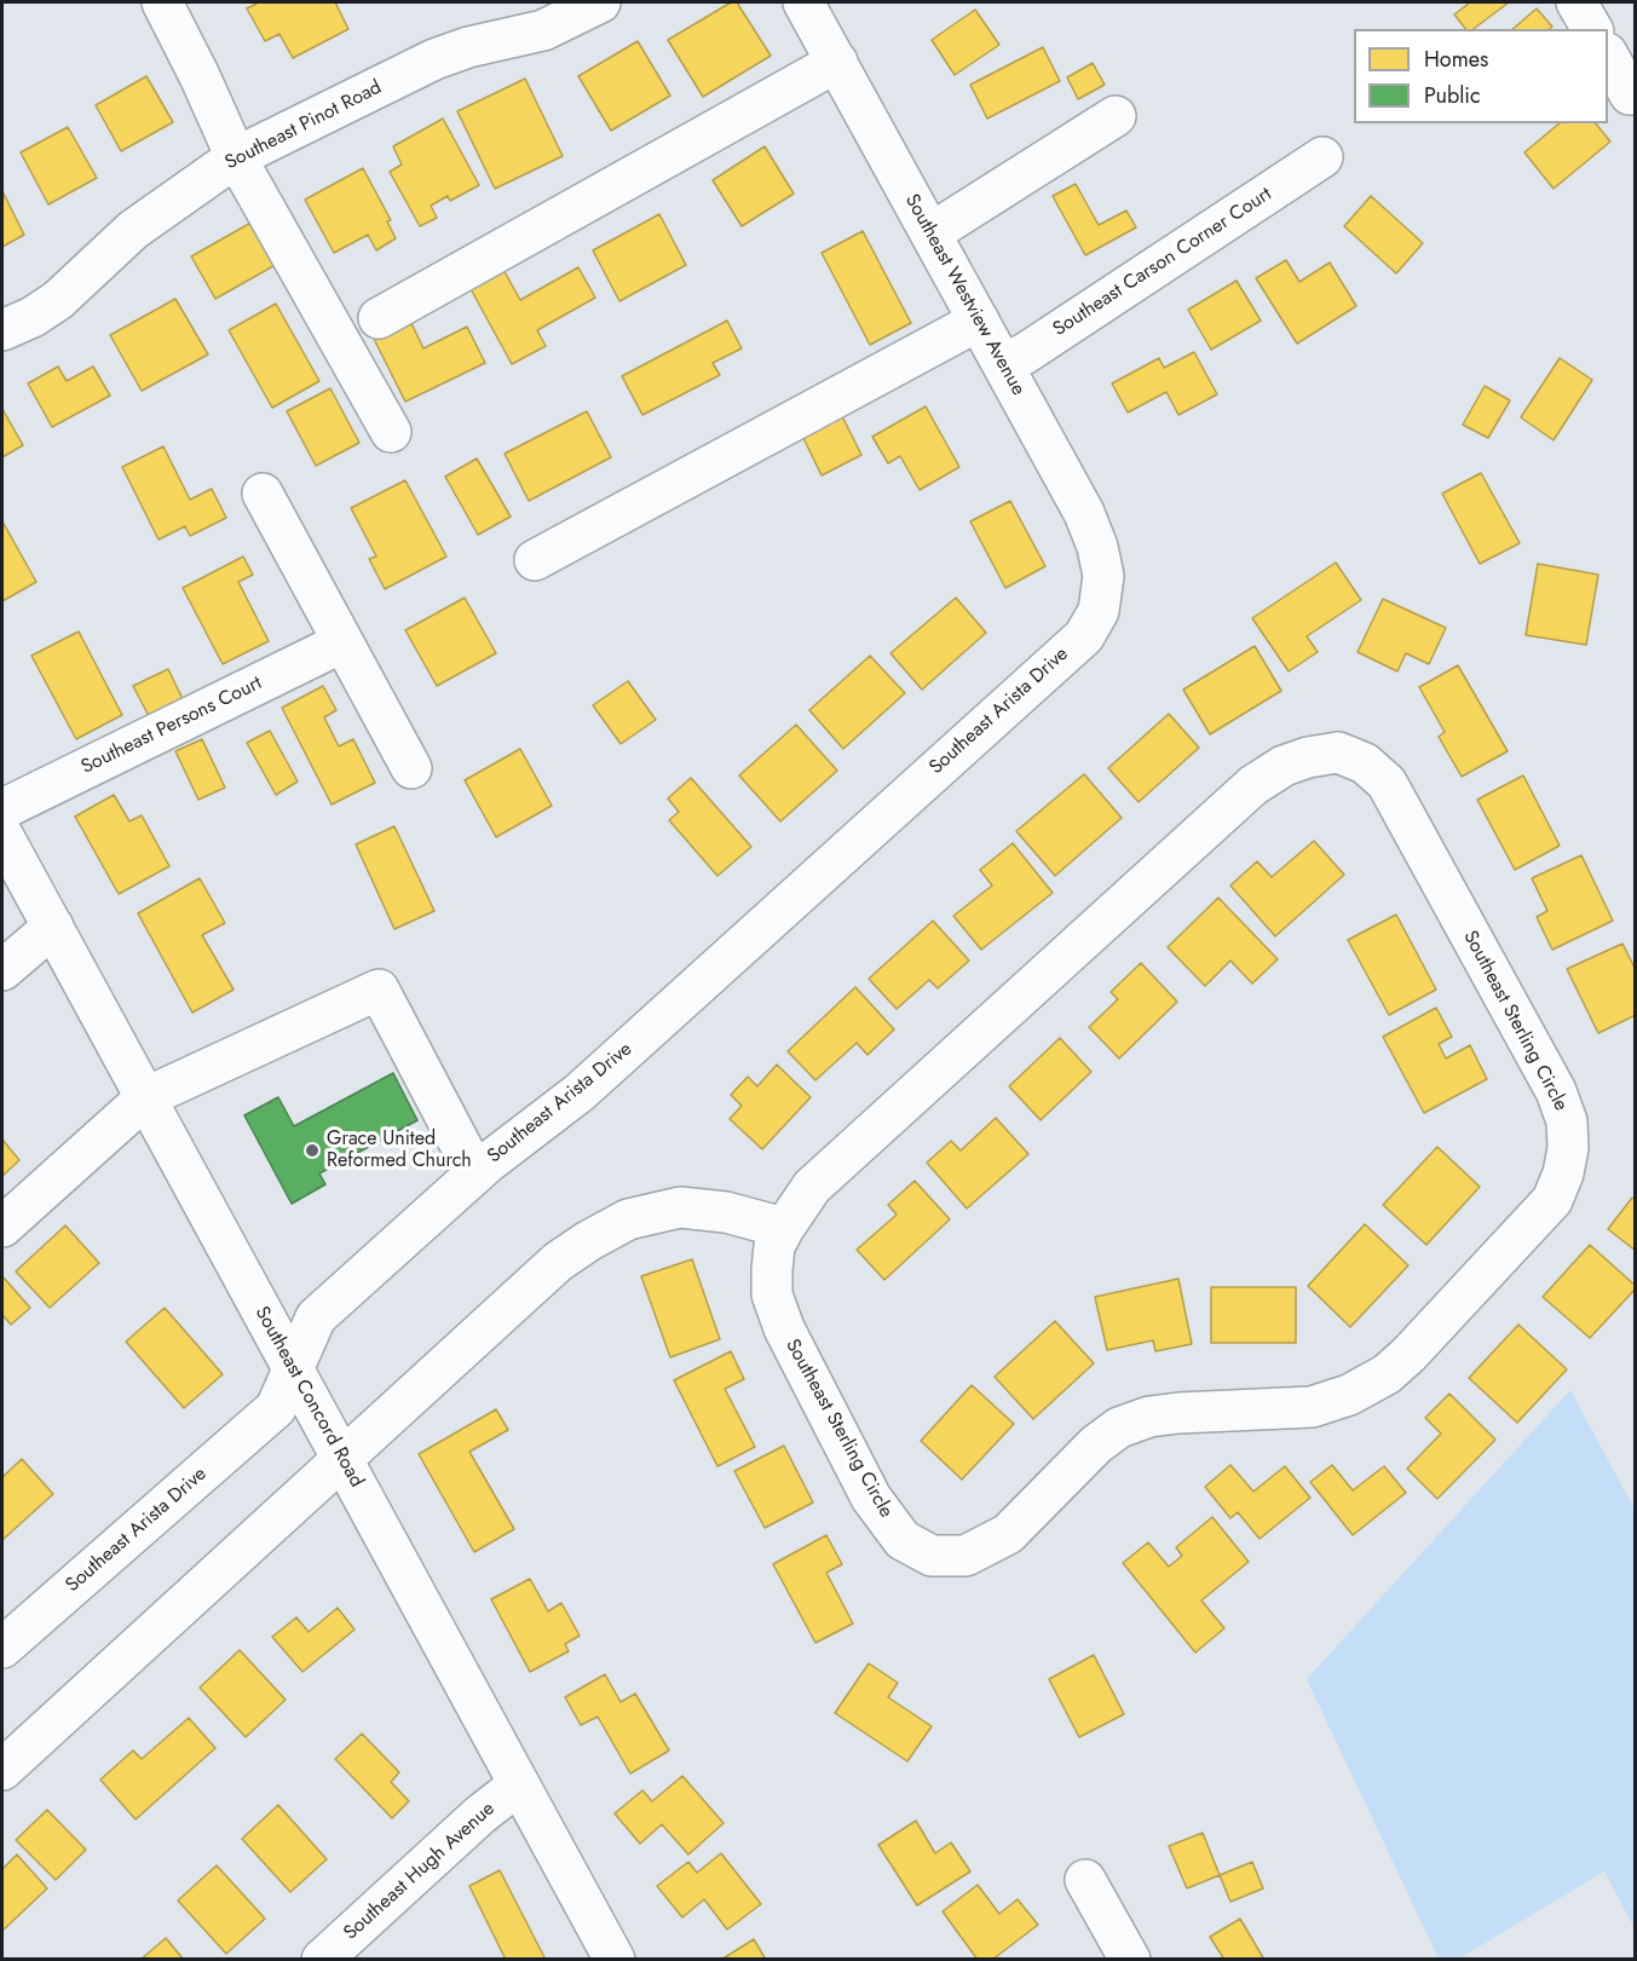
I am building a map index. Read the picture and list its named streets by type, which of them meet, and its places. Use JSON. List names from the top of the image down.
{
  "streets": {
    "street": [
      "Southeast Pinot Road",
      "Southeast Carson Corner Court",
      "Southeast Westview Avenue",
      "Southeast Arista Drive",
      "Southeast Persons Court",
      "Southeast Sterling Circle",
      "Southeast Concord Road",
      "Southeast Hugh Avenue"
    ]
  },
  "crossings": [
    ["Southeast Carson Corner Court", "Southeast Westview Avenue"],
    ["Southeast Westview Avenue", "Southeast Arista Drive"],
    ["Southeast Arista Drive", "Southeast Concord Road"],
    ["Southeast Concord Road", "Southeast Hugh Avenue"]
  ],
  "places": ["Grace United Reformed Church"],
  "legend": ["Homes", "Public"]
}
